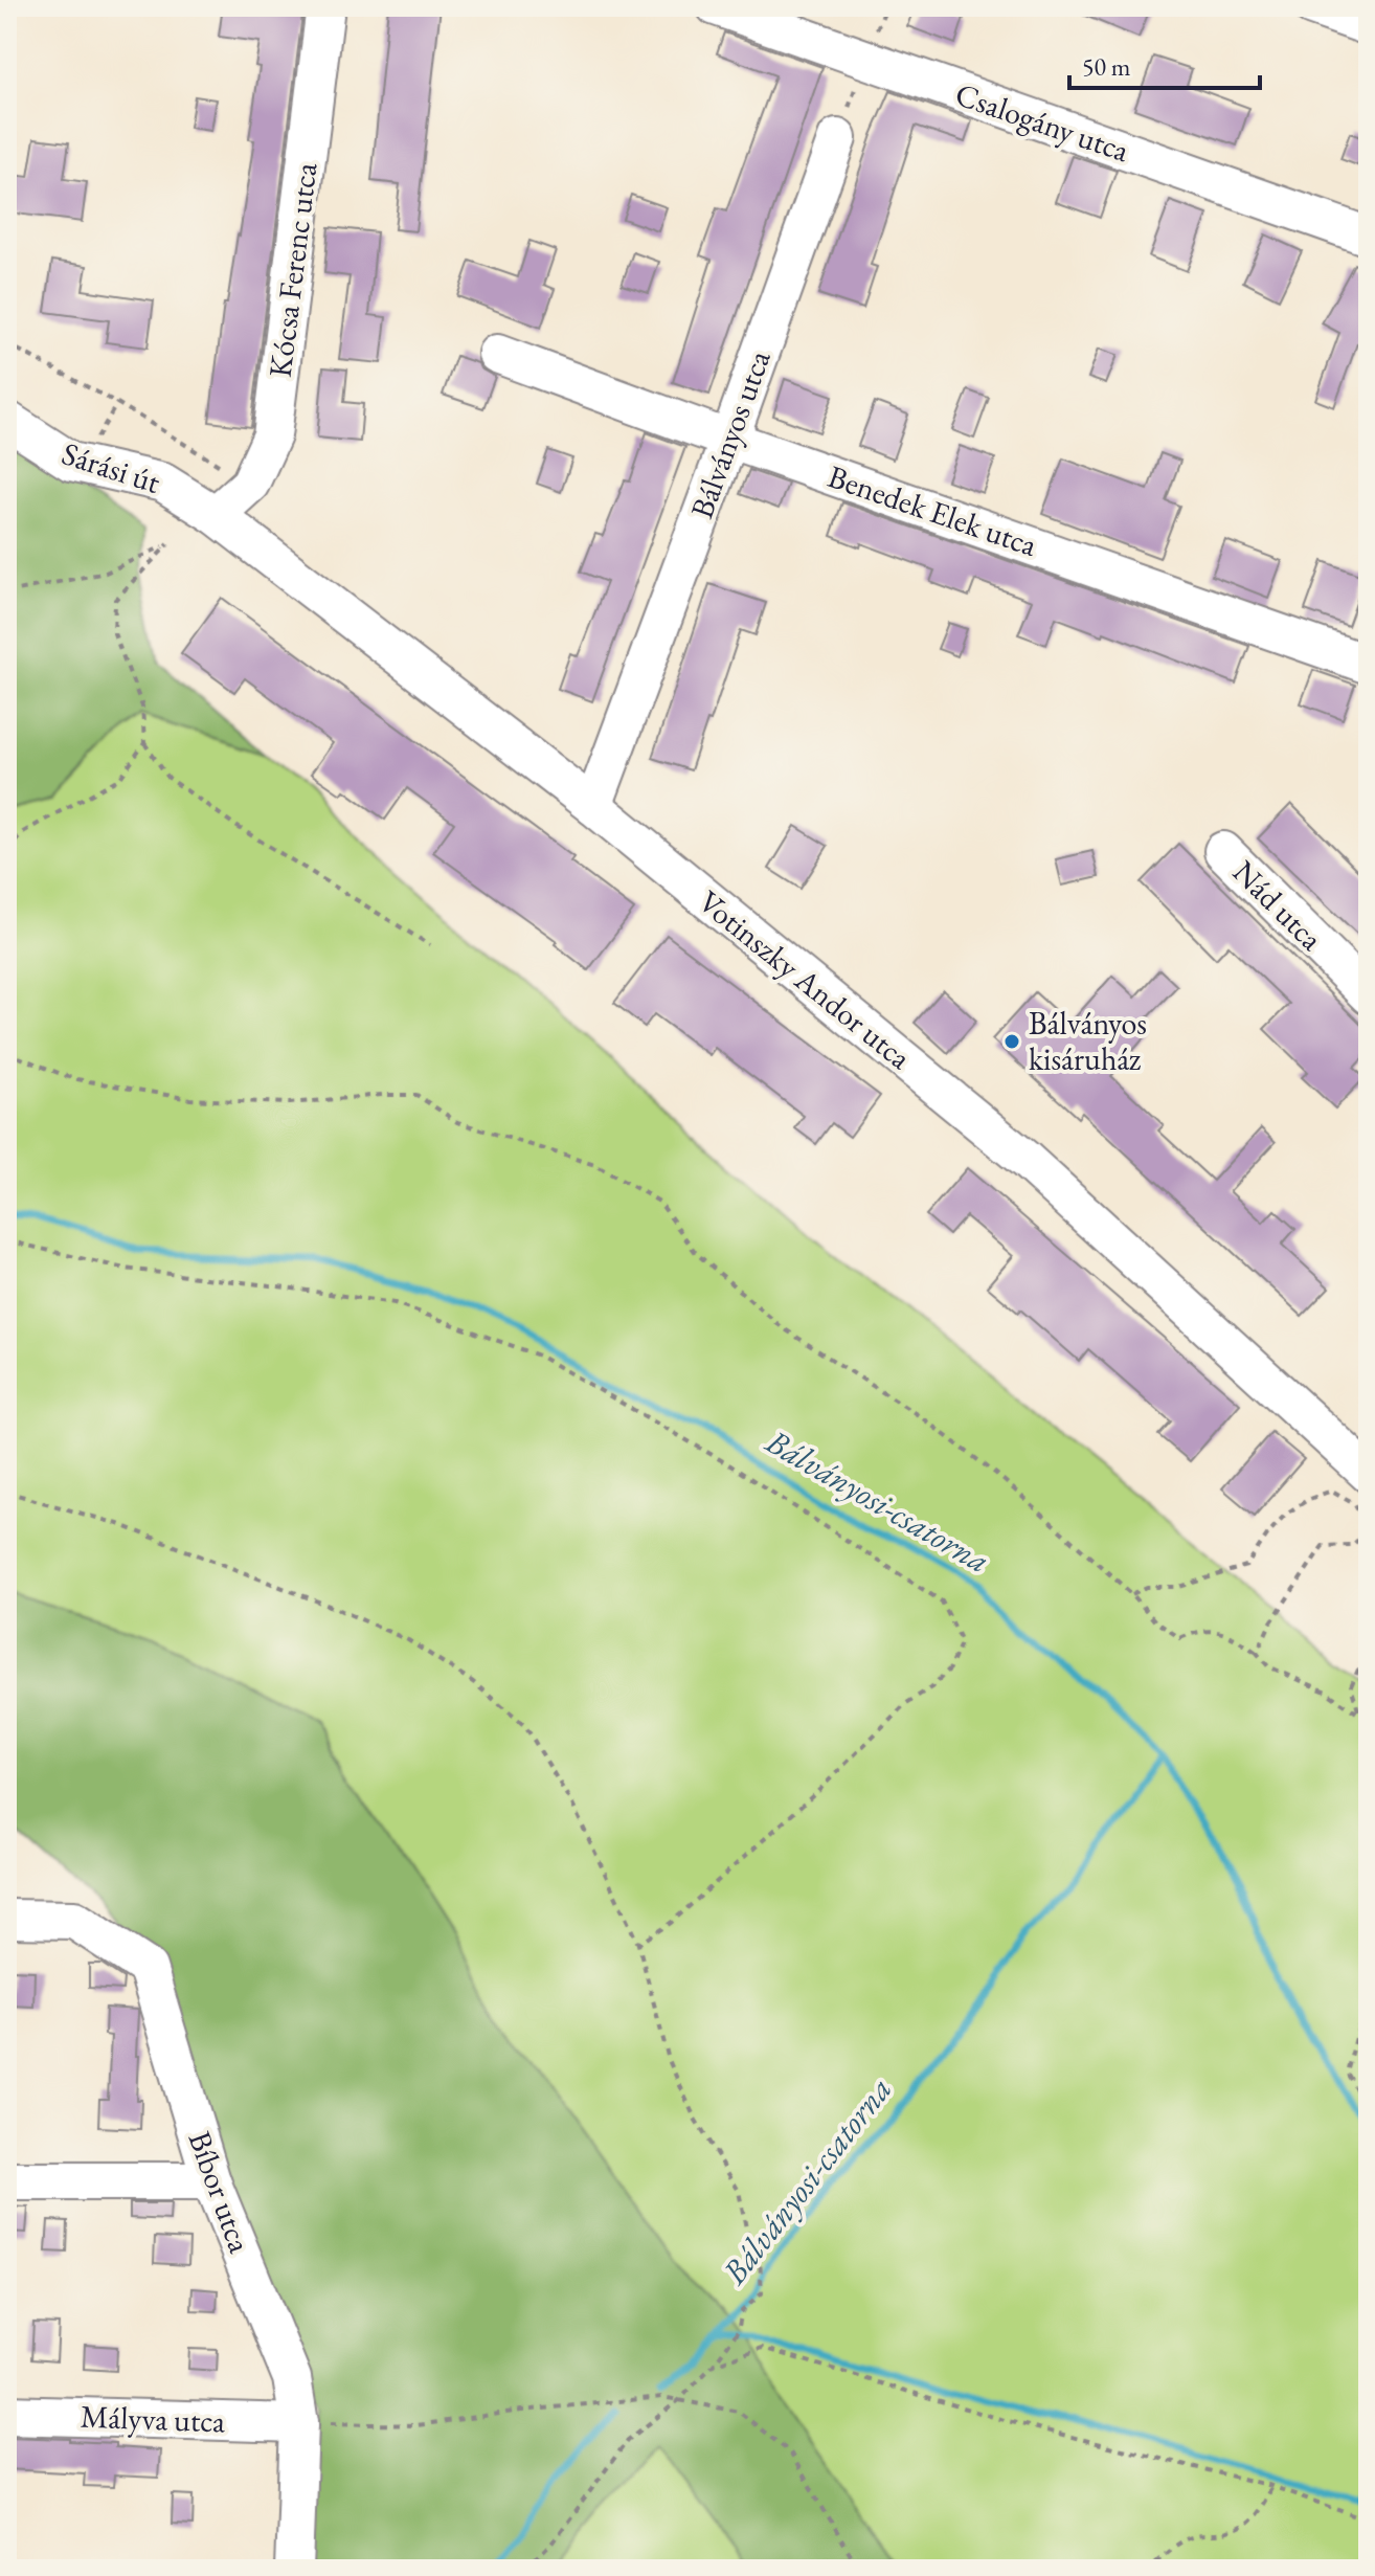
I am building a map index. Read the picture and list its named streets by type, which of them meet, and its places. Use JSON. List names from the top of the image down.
{
  "streets": {
    "street": [
      "Csalogány utca",
      "Kócsa Ferenc utca",
      "Bálványos utca",
      "Sárási út",
      "Benedek Elek utca",
      "Nád utca",
      "Votinszky Andor utca",
      "Bíbor utca",
      "Mályva utca"
    ]
  },
  "crossings": [
    ["Kócsa Ferenc utca", "Sárási út"],
    ["Kócsa Ferenc utca", "Votinszky Andor utca"],
    ["Bálványos utca", "Benedek Elek utca"],
    ["Bálványos utca", "Votinszky Andor utca"],
    ["Sárási út", "Votinszky Andor utca"],
    ["Bíbor utca", "Mályva utca"]
  ],
  "water": ["Bálványosi-csatorna"],
  "places": ["Bálványos kisáruház"],
  "scale_bar": "50 m"
}
